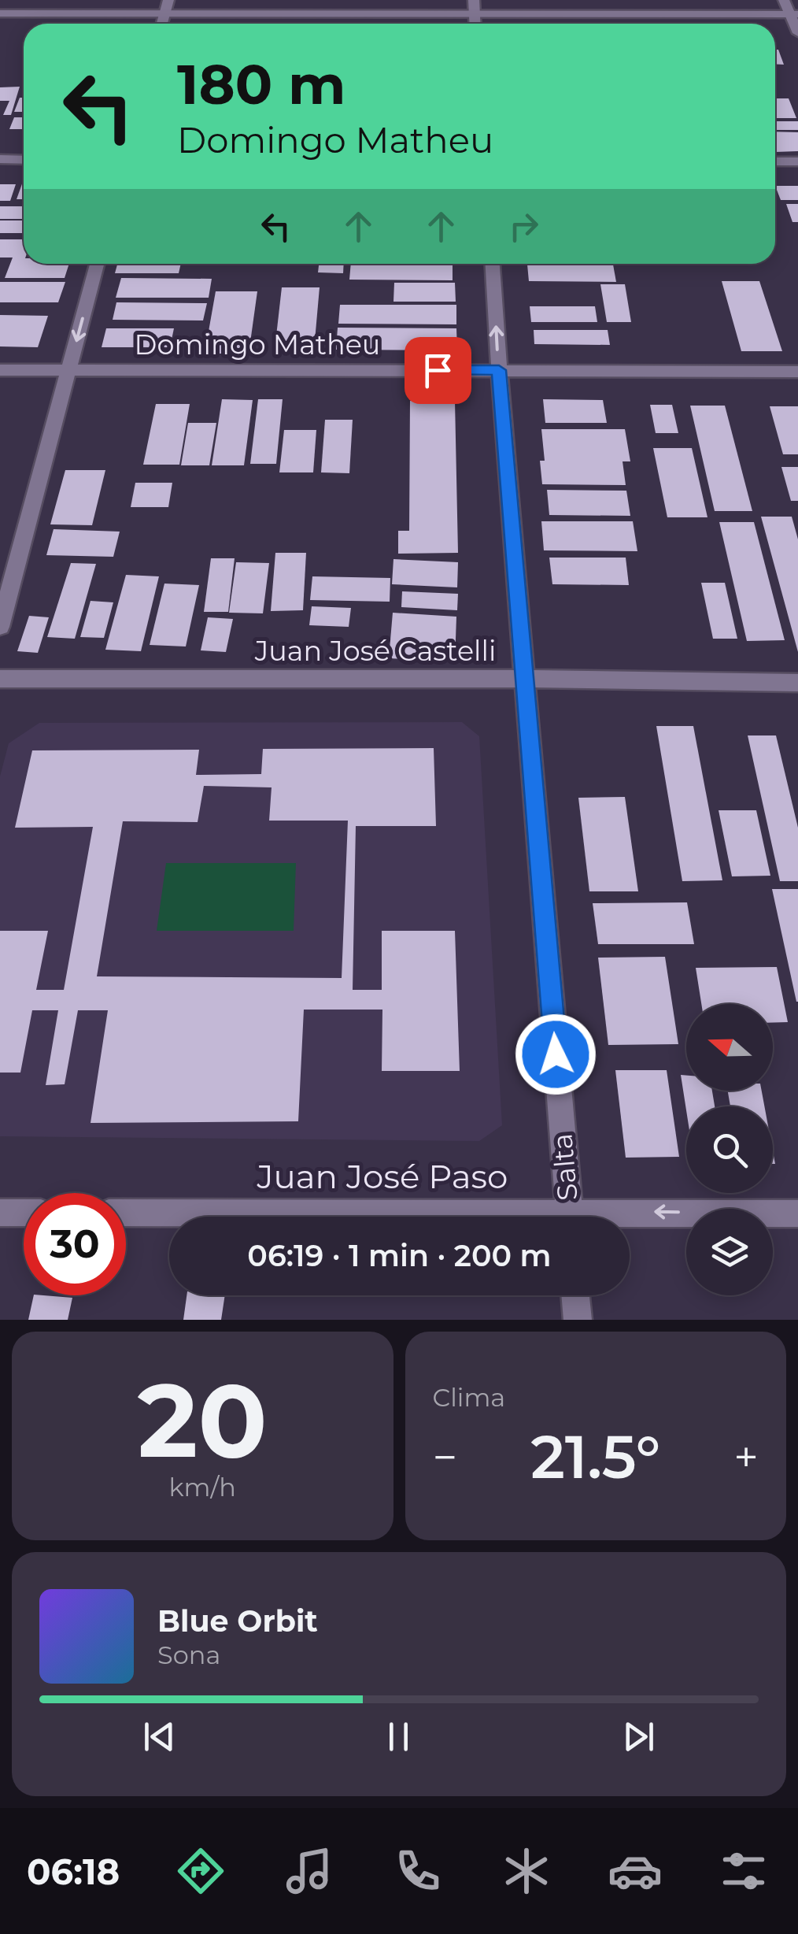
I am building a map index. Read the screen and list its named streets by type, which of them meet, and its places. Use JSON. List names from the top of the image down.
{
  "streets": {
    "street": [
      "Domingo Matheu",
      "Juan José Castelli",
      "Salta",
      "Juan José Paso"
    ]
  },
  "crossings": [
    ["Domingo Matheu", "Salta"],
    ["Juan José Castelli", "Salta"]
  ],
  "one_way": ["Juan José Paso"],
  "north": "left",
  "page": {
    "turn": ["180 m", "Domingo Matheu"],
    "limit": "30",
    "trip": "06:19 · 1 min · 200 m",
    "tile": [
      ["20", "km/h"],
      "Clima"
    ],
    "heat": ["−", "21.5°", "+"],
    "song": ["Blue Orbit", "Sona"],
    "tabs": "06:18"
  }
}
